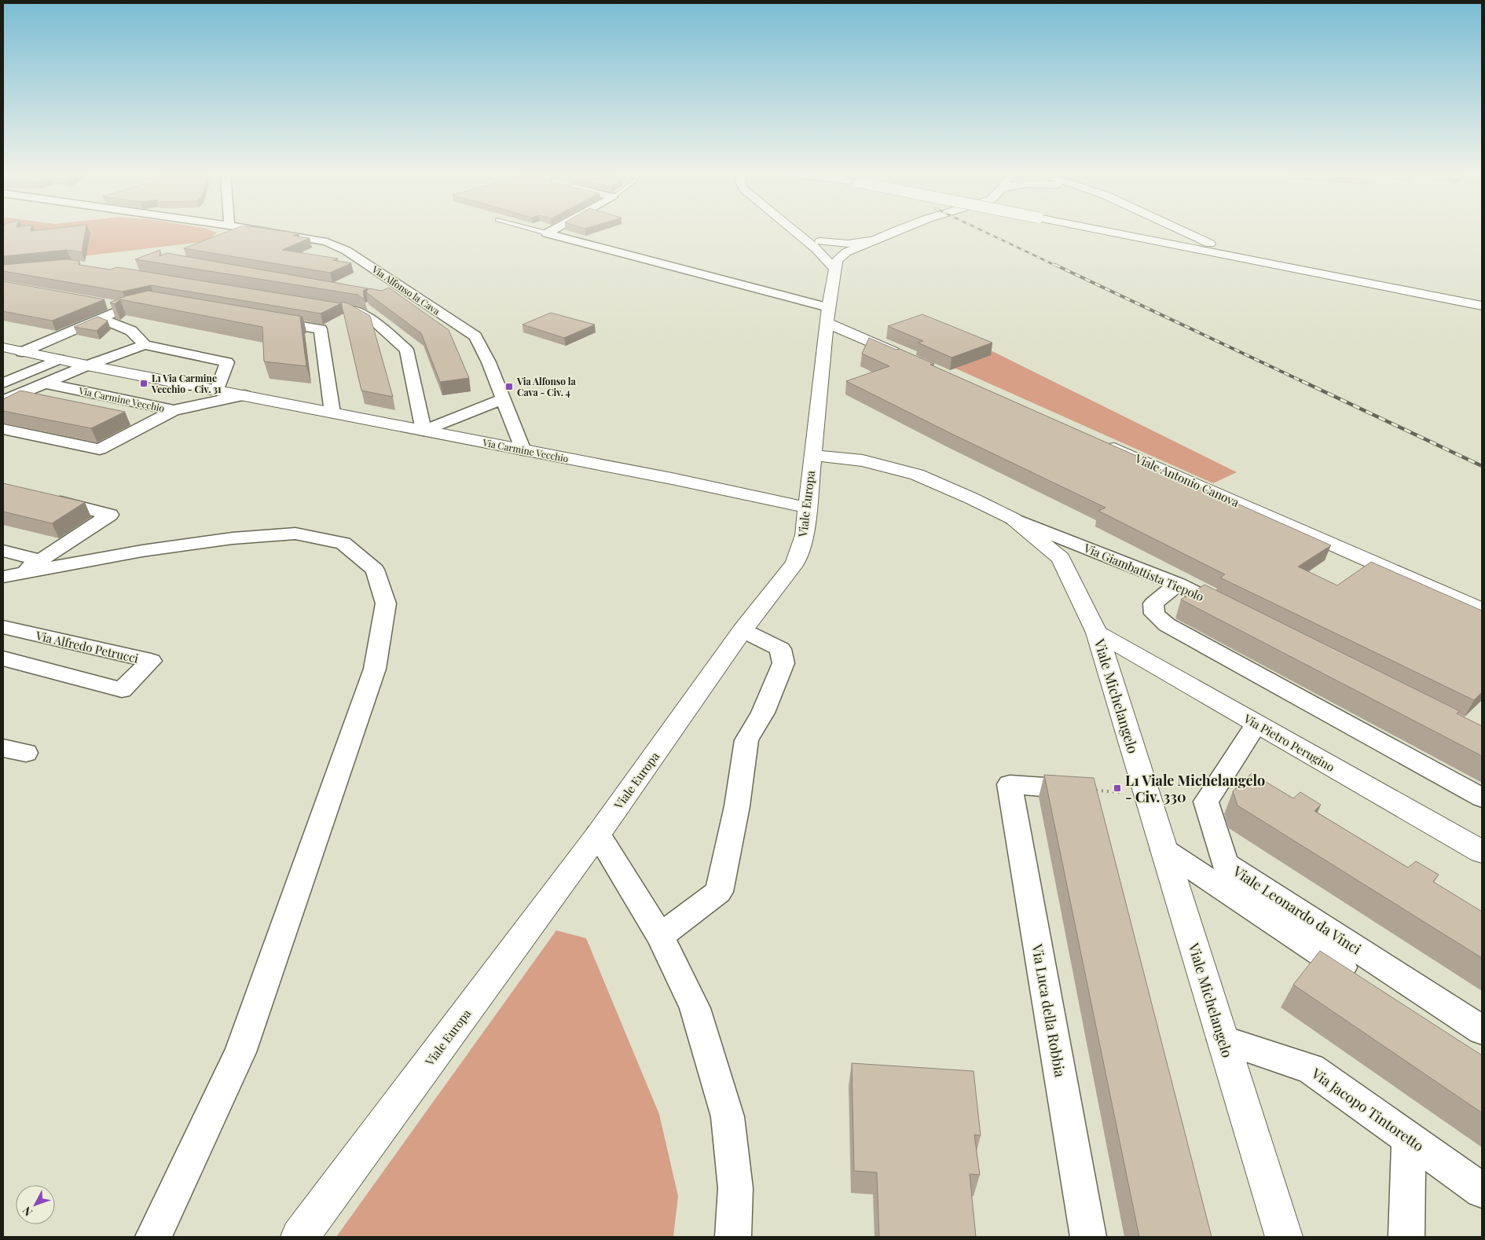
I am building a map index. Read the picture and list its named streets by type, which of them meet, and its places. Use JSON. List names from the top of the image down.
{
  "streets": {
    "street": [
      "Via Alfonso la Cava",
      "Via Carmine Vecchio",
      "Viale Antonio Canova",
      "Viale Europa",
      "Via Giambattista Tiepolo",
      "Via Alfredo Petrucci",
      "Viale Michelangelo",
      "Via Pietro Perugino",
      "Viale Leonardo da Vinci",
      "Via Luca della Robbia",
      "Via Jacopo Tintoretto"
    ]
  },
  "crossings": [
    ["Via Alfonso la Cava", "Via Carmine Vecchio"],
    ["Via Carmine Vecchio", "Viale Europa"],
    ["Viale Europa", "Viale Michelangelo"],
    ["Via Giambattista Tiepolo", "Viale Michelangelo"],
    ["Viale Michelangelo", "Via Pietro Perugino"],
    ["Viale Michelangelo", "Viale Leonardo da Vinci"],
    ["Viale Michelangelo", "Via Jacopo Tintoretto"],
    ["Via Pietro Perugino", "Viale Leonardo da Vinci"]
  ],
  "places": {
    "transit": ["L1 Via Carmine Vecchio - Civ. 31", "Via Alfonso la Cava - Civ. 4", "L1 Viale Michelangelo - Civ. 330"]
  },
  "north": "bottom left"
}
